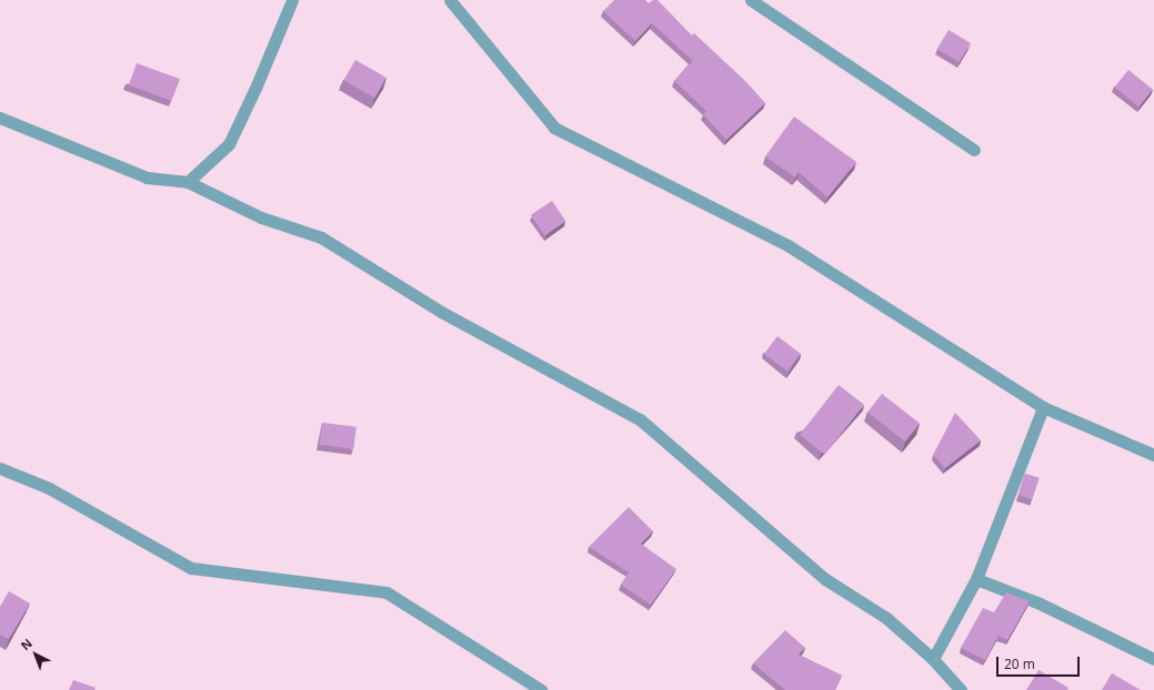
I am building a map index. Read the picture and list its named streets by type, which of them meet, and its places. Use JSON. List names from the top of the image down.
{
  "scale_bar": "20 m",
  "north": "top left"
}
